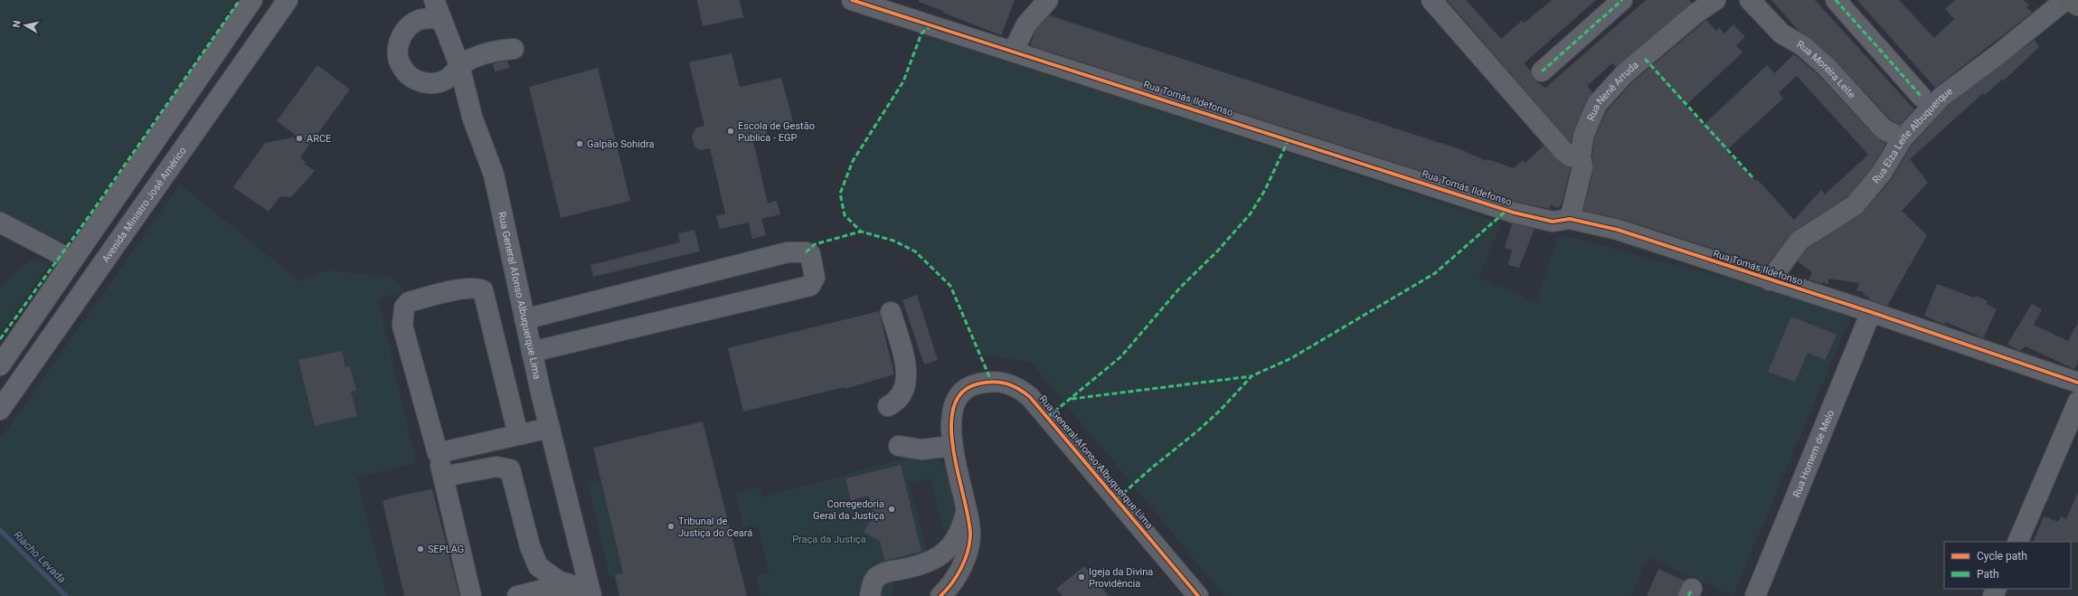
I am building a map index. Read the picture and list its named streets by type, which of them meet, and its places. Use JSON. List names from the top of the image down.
{
  "streets": {
    "main road": ["Avenida Ministro José Américo"],
    "street": [
      "Rua Moreira Leite",
      "Rua Nenê Arruda",
      "Rua Tomás Ildefonso",
      "Rua Elza Leite Albuquerque",
      "Rua General Afonso Albuquerque Lima",
      "Rua Homem de Melo"
    ]
  },
  "crossings": [
    ["Rua Moreira Leite", "Rua Elza Leite Albuquerque"],
    ["Rua Nenê Arruda", "Rua Tomás Ildefonso"],
    ["Rua Tomás Ildefonso", "Rua Elza Leite Albuquerque"],
    ["Rua Tomás Ildefonso", "Rua Homem de Melo"]
  ],
  "water": ["Riacho Levada"],
  "parks": ["Praça da Justiça"],
  "places": [
    "Escola de Gestão Pública - EGP",
    "ARCE",
    "Galpão Sohidra",
    "Corregedoria Geral da Justiça",
    "Tribunal de Justiça do Ceará",
    "SEPLAG",
    "Igeja da Divina Providência"
  ],
  "legend": ["Cycle path", "Path"],
  "north": "left"
}
